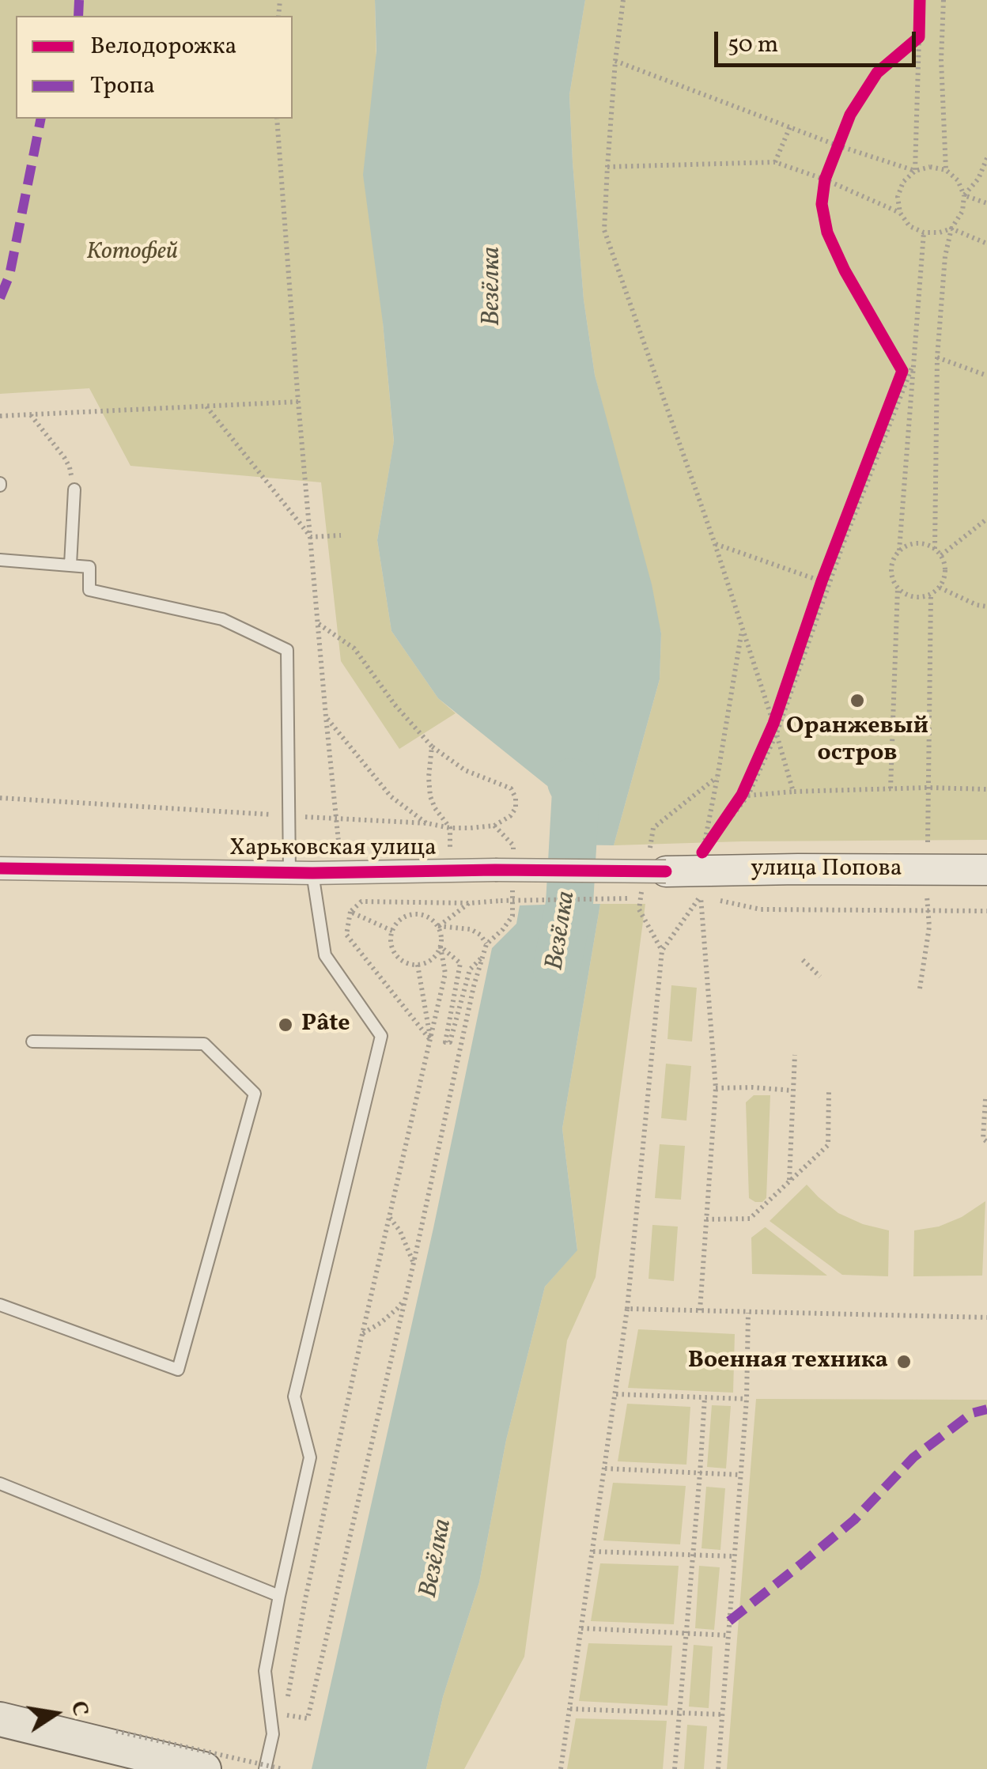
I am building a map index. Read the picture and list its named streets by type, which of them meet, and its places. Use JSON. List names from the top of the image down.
{
  "streets": {
    "main road": ["улица Попова"],
    "street": ["Харьковская улица"]
  },
  "crossings": [
    ["Харьковская улица", "улица Попова"]
  ],
  "water": ["Везёлка"],
  "parks": ["Котофей"],
  "places": ["Оранжевый остров", "Pâte", "Военная техника"],
  "legend": ["Велодорожка", "Тропа"],
  "scale_bar": "50 m",
  "north": "right"
}
